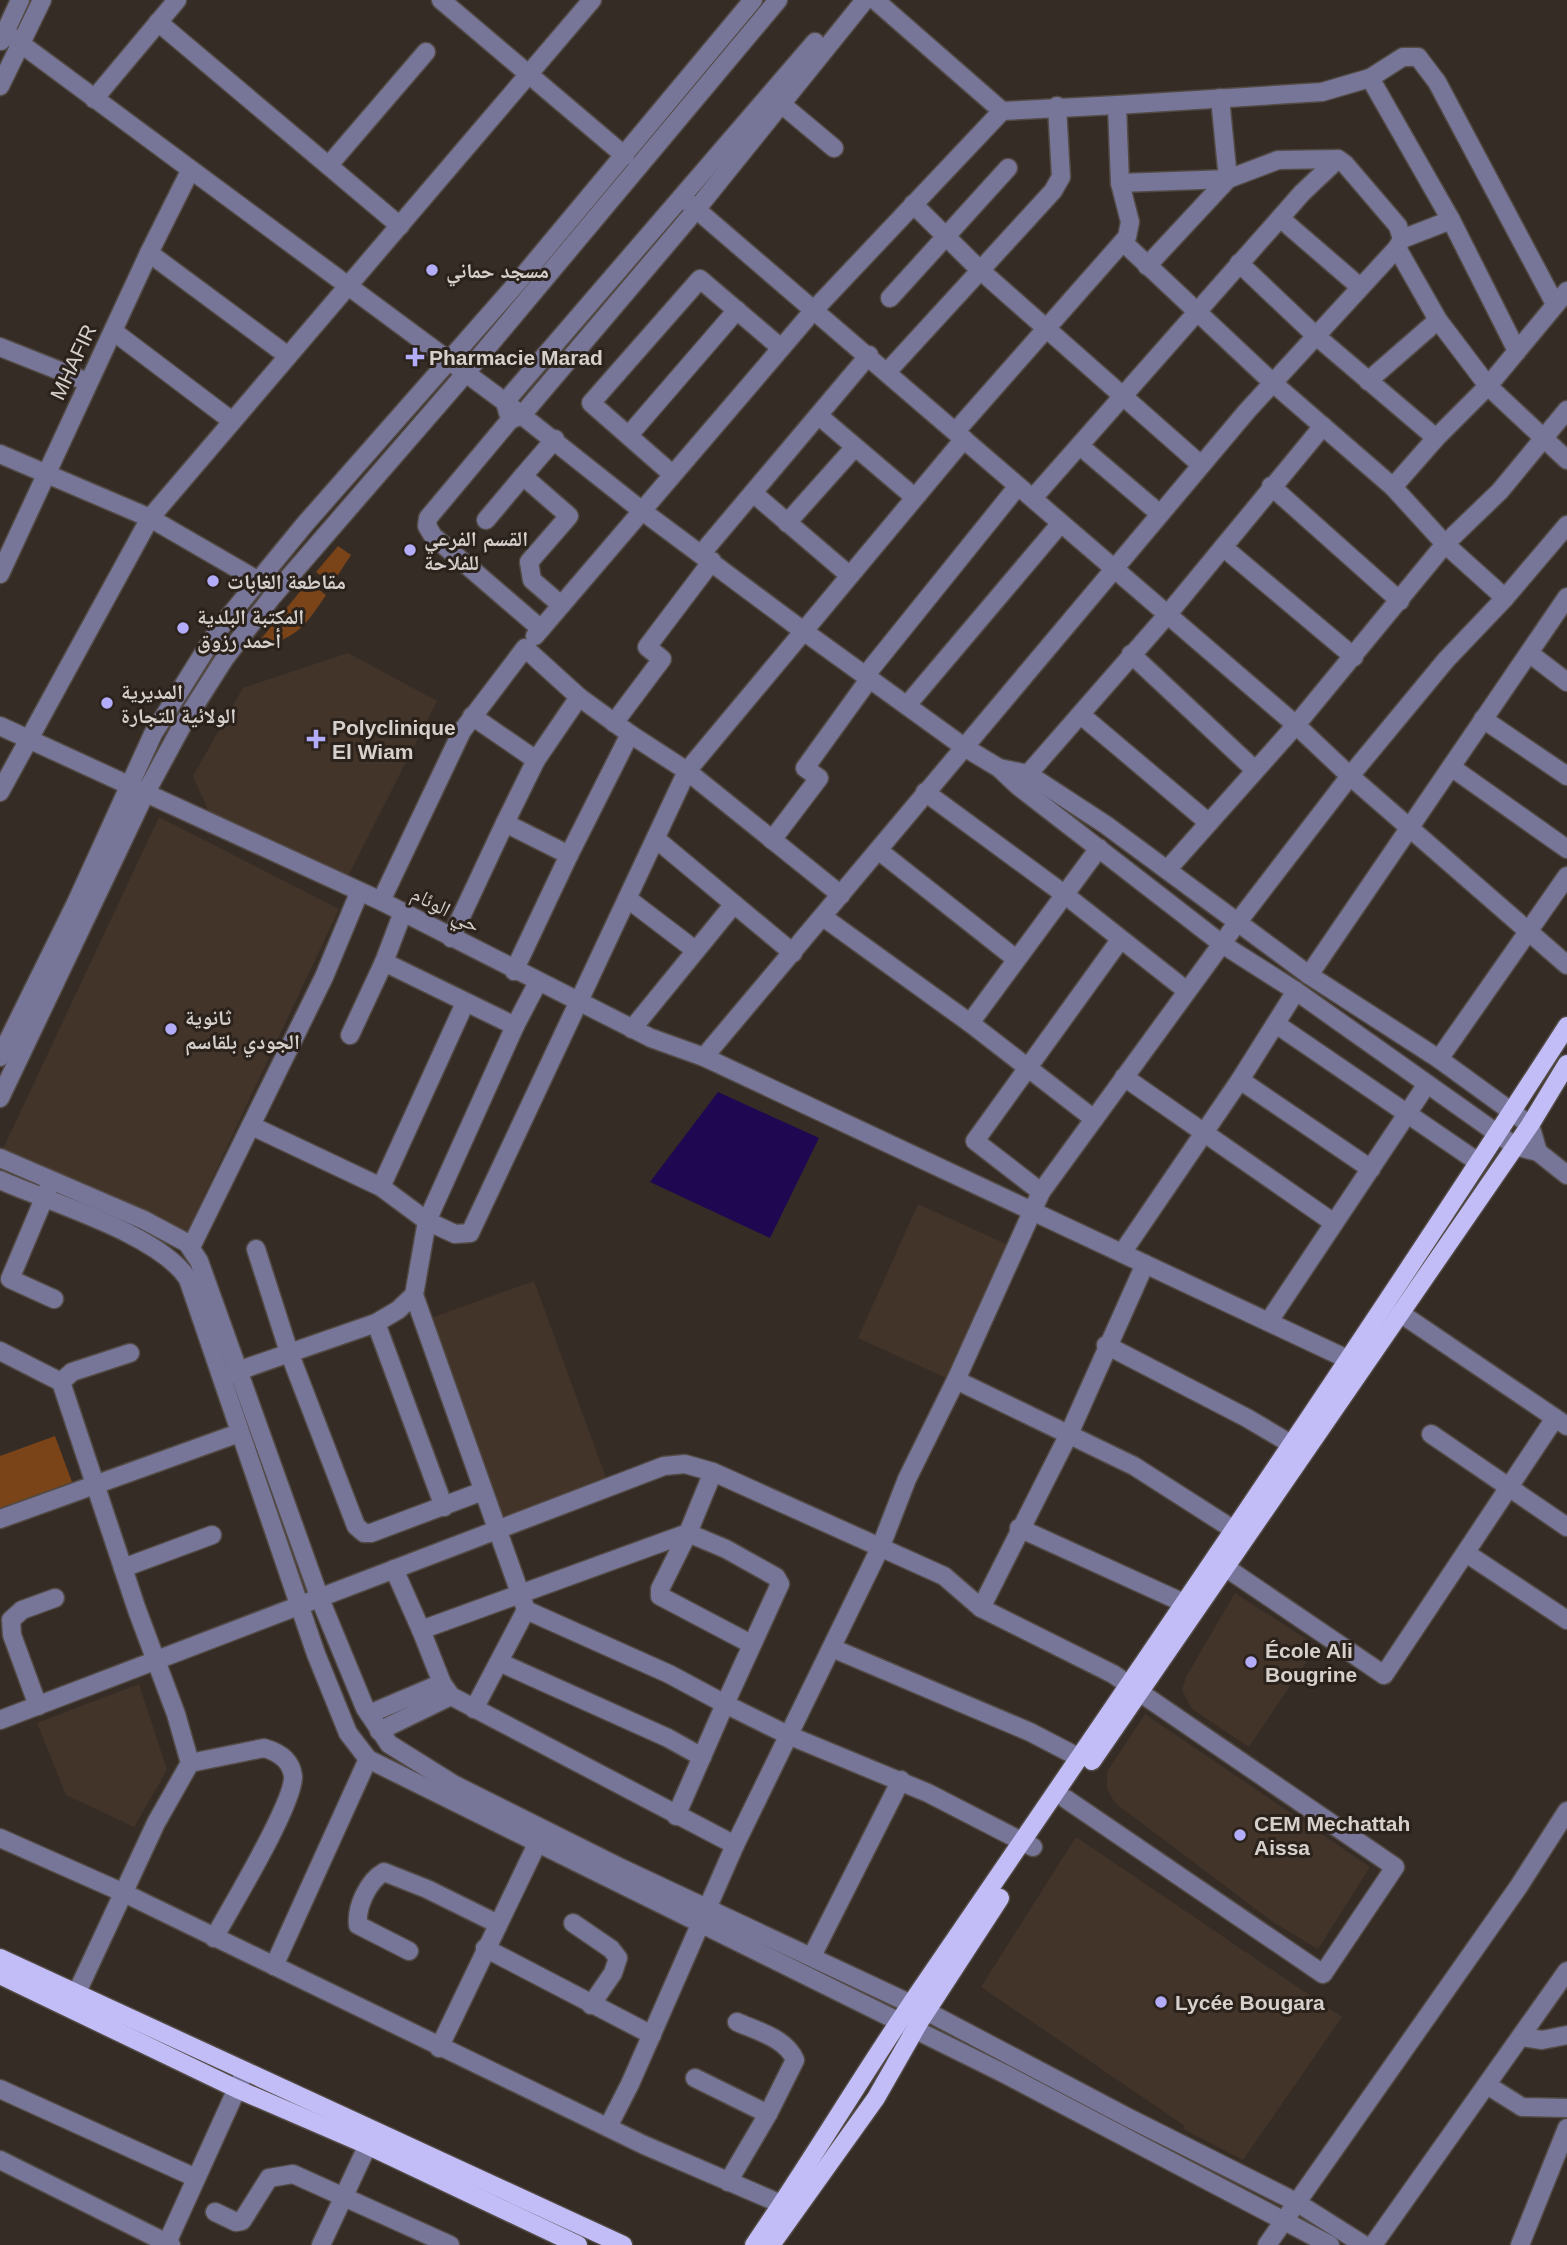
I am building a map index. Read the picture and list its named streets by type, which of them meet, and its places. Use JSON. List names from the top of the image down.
{
  "streets": {
    "street": ["MHAFIR", "حي الوئام"]
  },
  "places": {
    "other": [
      "مسجد حماني",
      "القسم الفرعي للفلاحة",
      "مقاطعة الغابات",
      "المكتبة البلدية أحمد رزوق",
      "المديرية الولائية للتجارة",
      "ثانوية الجودي بلقاسم",
      "École Ali Bougrine",
      "CEM Mechattah Aissa",
      "Lycée Bougara"
    ],
    "health": ["Pharmacie Marad", "Polyclinique El Wiam"]
  }
}
